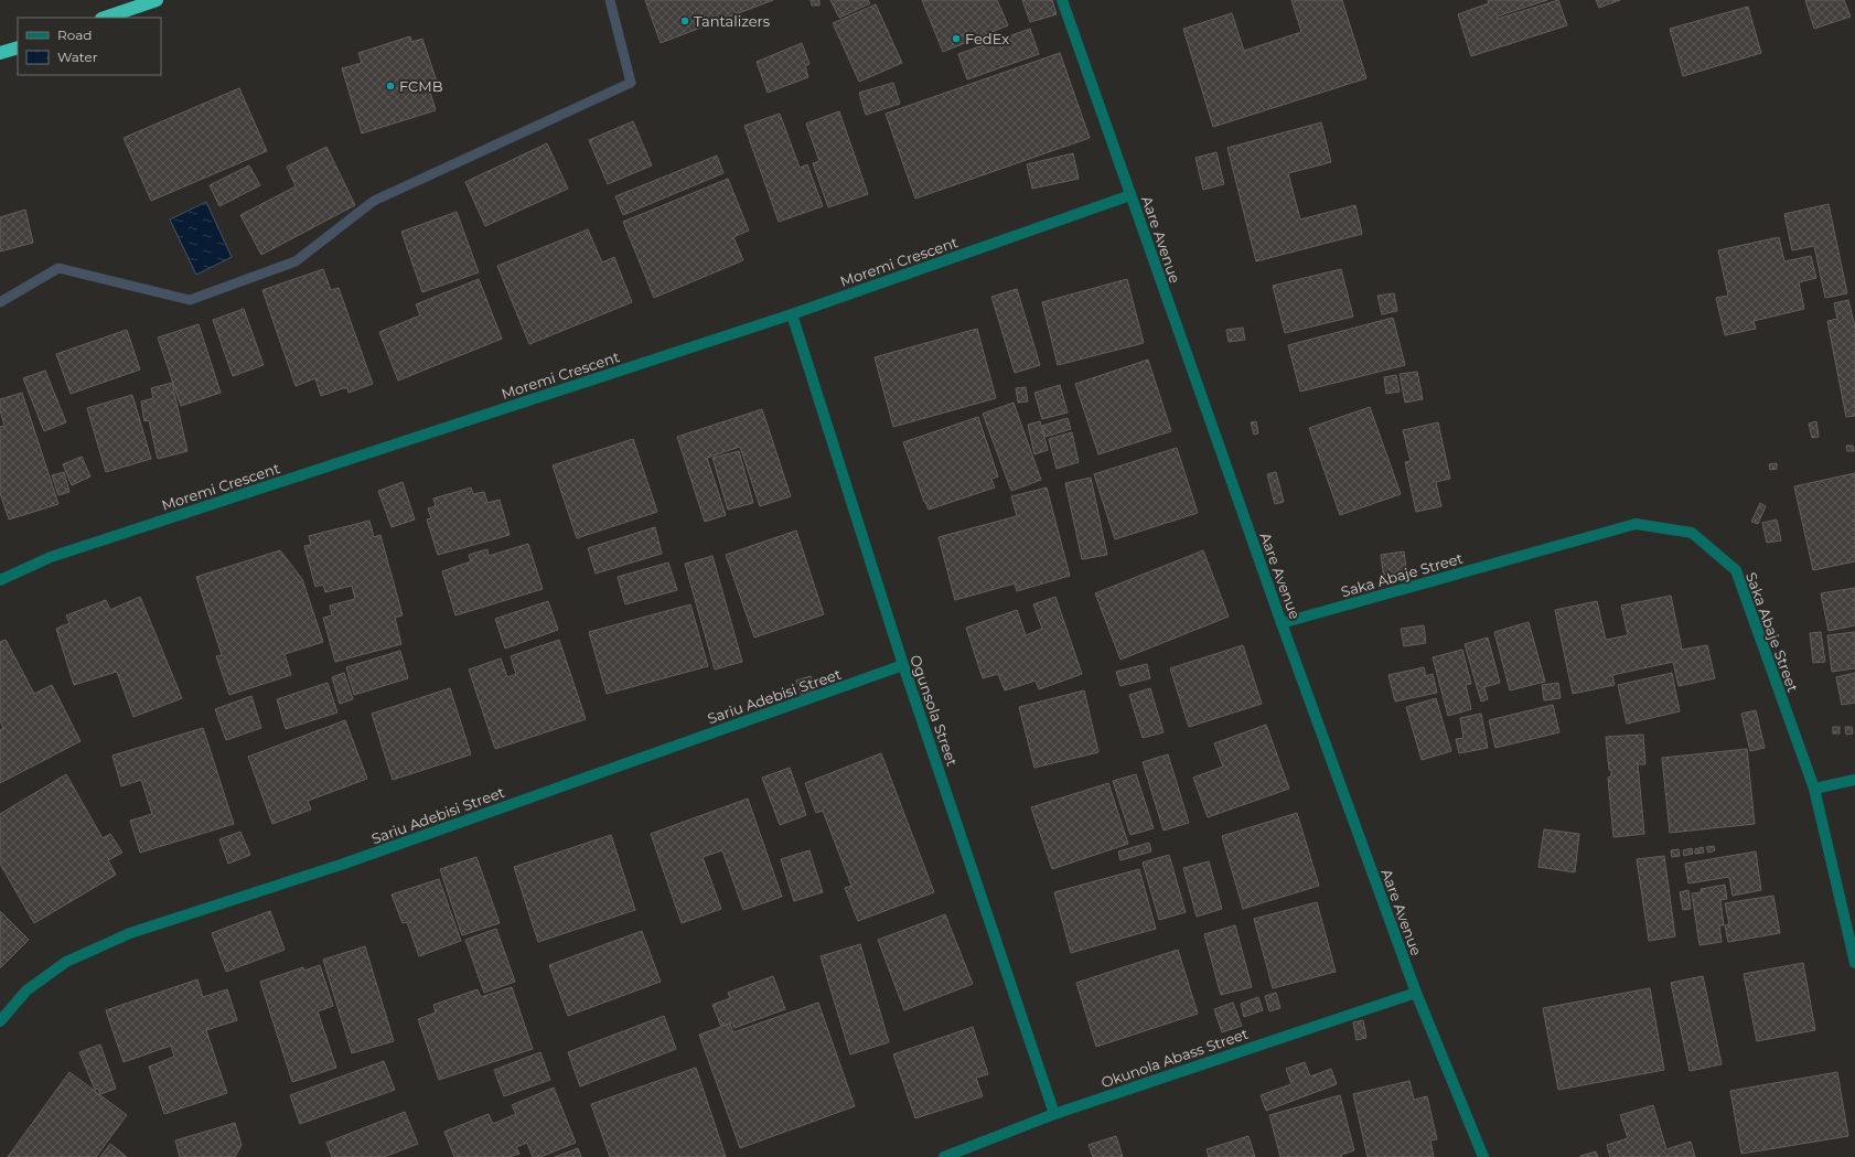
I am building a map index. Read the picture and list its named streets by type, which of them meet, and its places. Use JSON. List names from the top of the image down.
{
  "streets": {
    "street": [
      "Aare Avenue",
      "Moremi Crescent",
      "Saka Abaje Street",
      "Sariu Adebisi Street",
      "Ogunsola Street",
      "Okunola Abass Street"
    ]
  },
  "crossings": [
    ["Aare Avenue", "Moremi Crescent"],
    ["Aare Avenue", "Saka Abaje Street"],
    ["Aare Avenue", "Okunola Abass Street"],
    ["Moremi Crescent", "Ogunsola Street"],
    ["Sariu Adebisi Street", "Ogunsola Street"],
    ["Ogunsola Street", "Okunola Abass Street"]
  ],
  "places": ["Tantalizers", "FedEx", "FCMB"],
  "legend": ["Road", "Water"]
}
